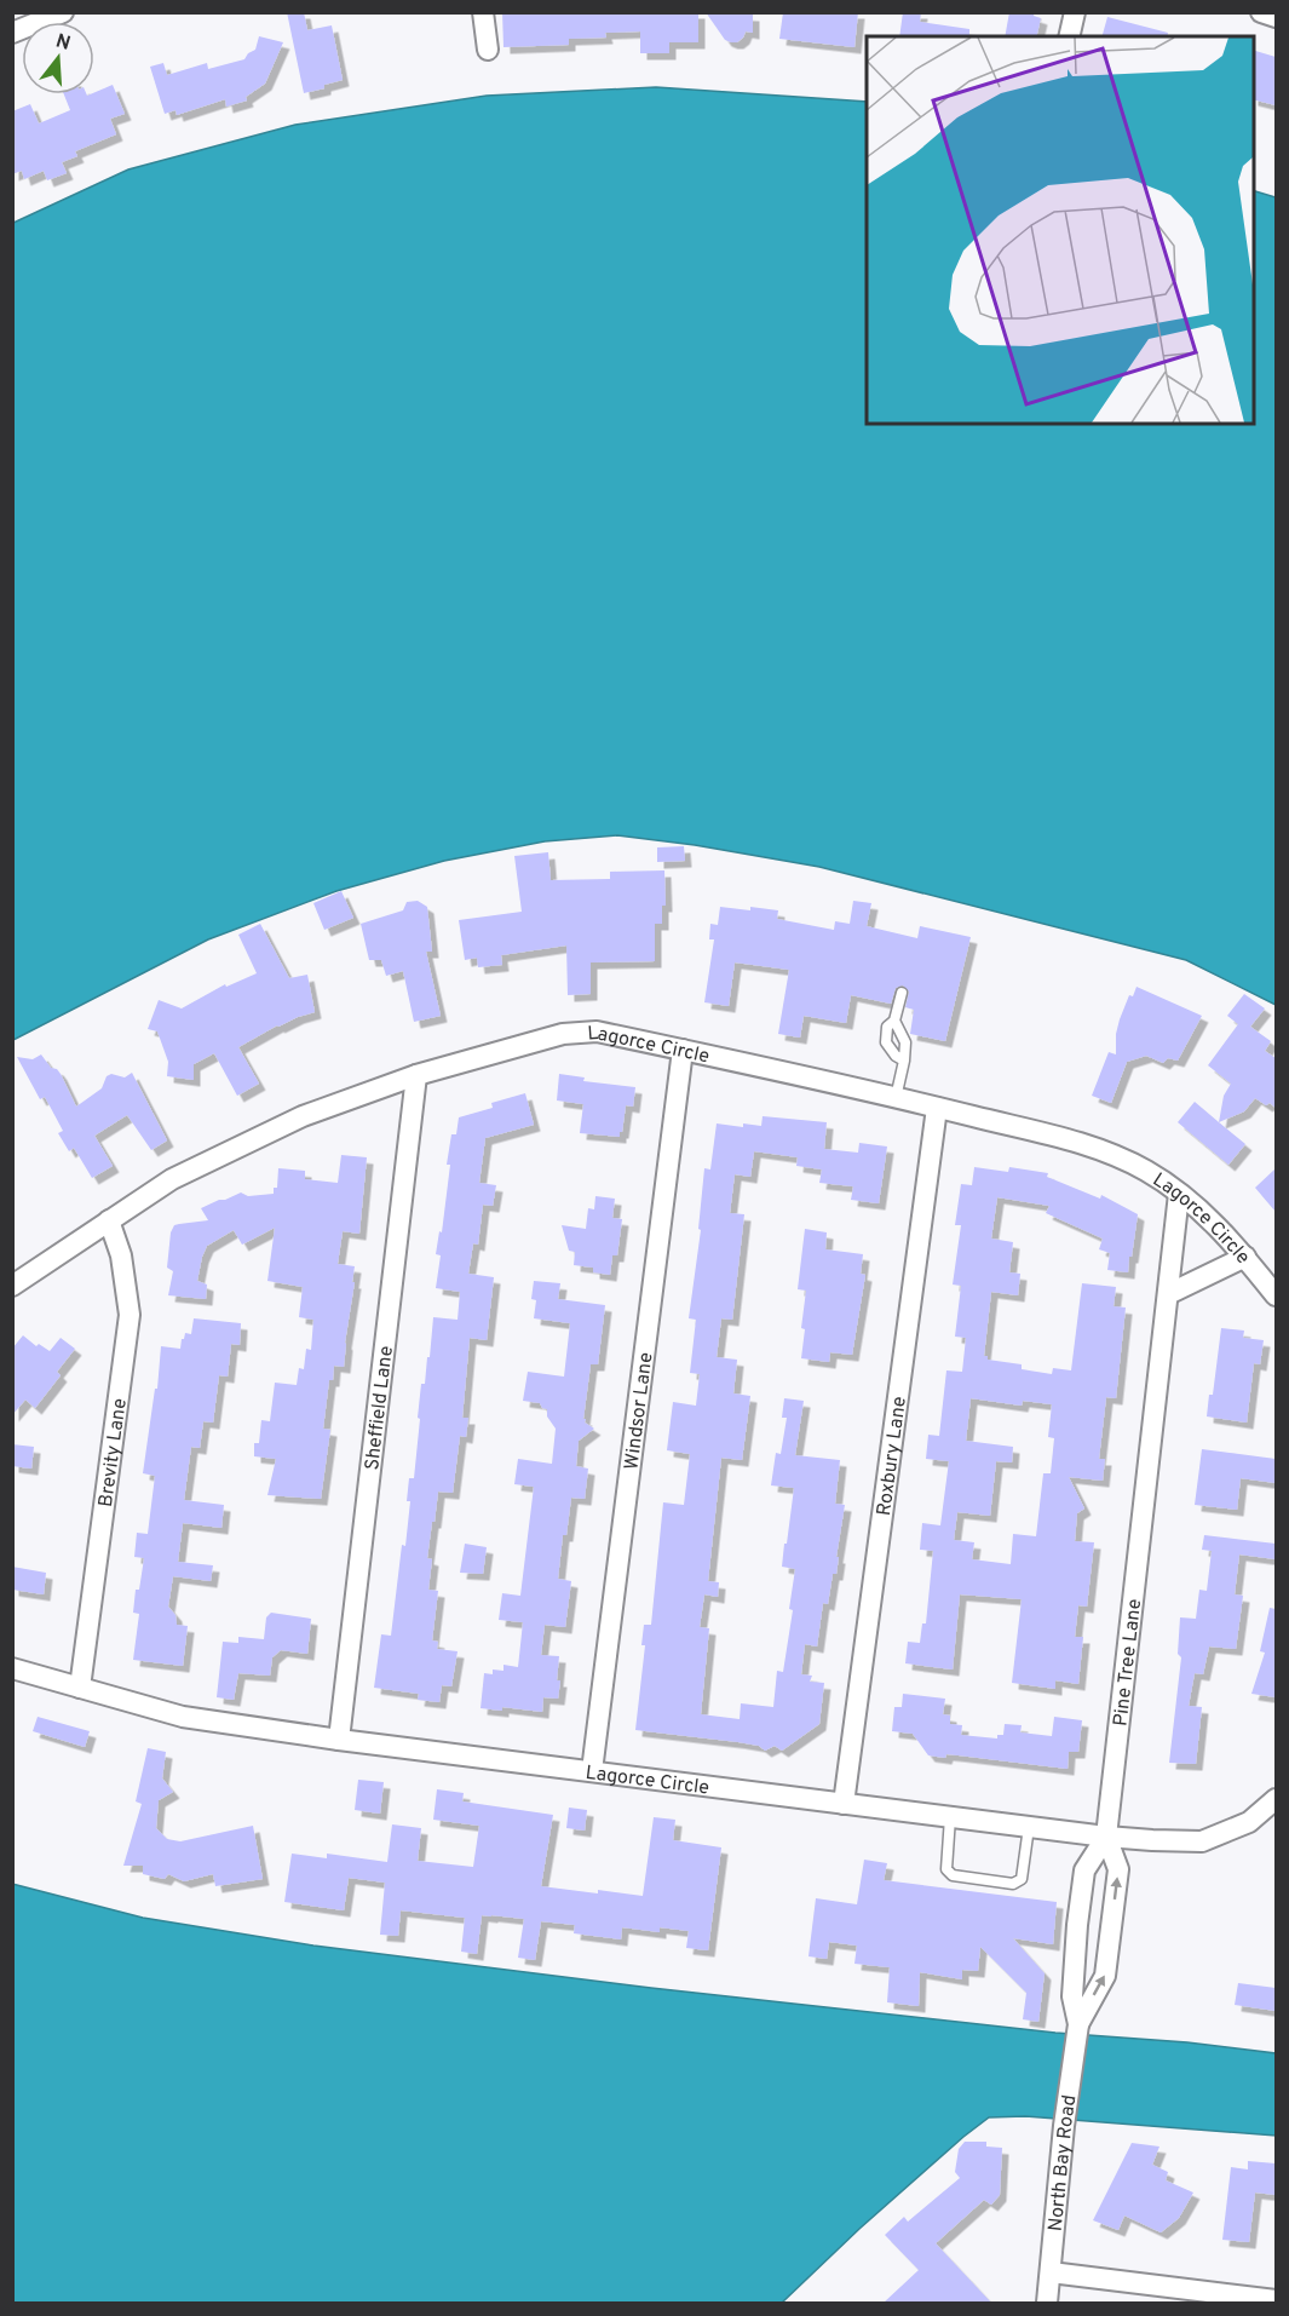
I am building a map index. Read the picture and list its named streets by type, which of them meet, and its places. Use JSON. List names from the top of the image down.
{
  "streets": {
    "street": [
      "Lagorce Circle",
      "Sheffield Lane",
      "Windsor Lane",
      "Brevity Lane",
      "Roxbury Lane",
      "Pine Tree Lane",
      "North Bay Road"
    ]
  },
  "crossings": [
    ["Lagorce Circle", "Sheffield Lane"],
    ["Lagorce Circle", "Windsor Lane"],
    ["Lagorce Circle", "Brevity Lane"],
    ["Lagorce Circle", "Roxbury Lane"],
    ["Lagorce Circle", "Pine Tree Lane"],
    ["Pine Tree Lane", "North Bay Road"]
  ],
  "north": "top"
}
